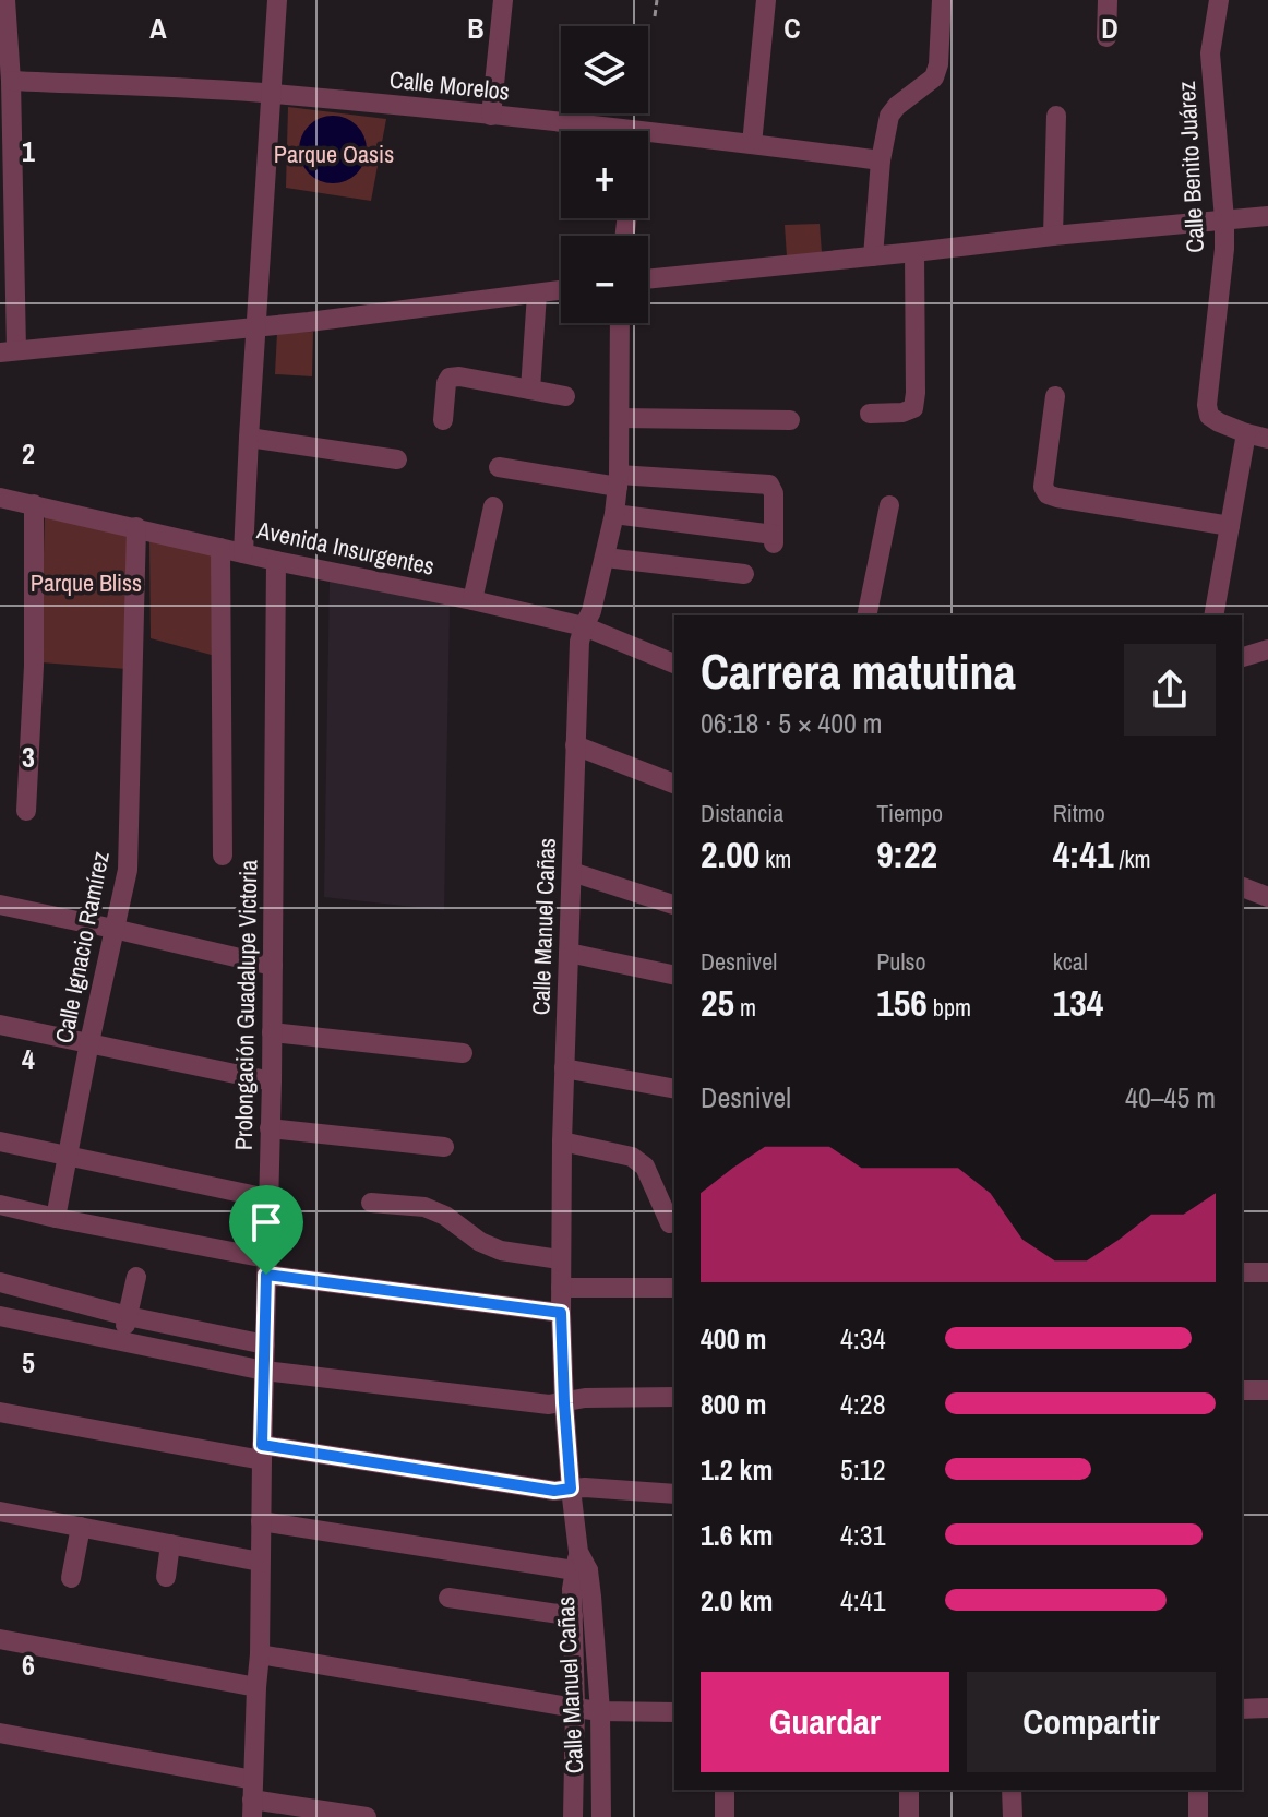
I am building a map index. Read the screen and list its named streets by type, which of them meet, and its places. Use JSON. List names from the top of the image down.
{
  "streets": {
    "street": [
      "Calle Morelos",
      "Calle Benito Juárez",
      "Avenida Insurgentes",
      "Calle Manuel Cañas",
      "Calle Ignacio Ramírez",
      "Prolongación Guadalupe Victoria"
    ]
  },
  "crossings": [
    ["Avenida Insurgentes", "Calle Manuel Cañas"],
    ["Avenida Insurgentes", "Calle Ignacio Ramírez"],
    ["Avenida Insurgentes", "Prolongación Guadalupe Victoria"]
  ],
  "parks": ["Parque Oasis", "Parque Bliss"],
  "page": {
    "map_buttons": ["+", "−"],
    "heading": ["Carrera matutina", "06:18 · 5 × 400 m"],
    "stats": [
      ["Distancia", "2.00 km"],
      ["Tiempo", "9:22"],
      ["Ritmo", "4:41 /km"],
      ["Desnivel", "25 m"],
      ["Pulso", "156 bpm"],
      ["kcal", "134"]
    ],
    "chart": ["Desnivel", "40–45 m"],
    "list": [
      {
        "name": "400 m",
        "note": "4:34"
      },
      {
        "name": "800 m",
        "note": "4:28"
      },
      {
        "name": "1.2 km",
        "note": "5:12"
      },
      {
        "name": "1.6 km",
        "note": "4:31"
      },
      {
        "name": "2.0 km",
        "note": "4:41"
      }
    ],
    "buttons": ["Guardar", "Compartir"]
  },
  "grid": {
    "columns": [
      "A",
      "B",
      "C",
      "D"
    ],
    "rows": [
      "1",
      "2",
      "3",
      "4",
      "5",
      "6"
    ]
  }
}
